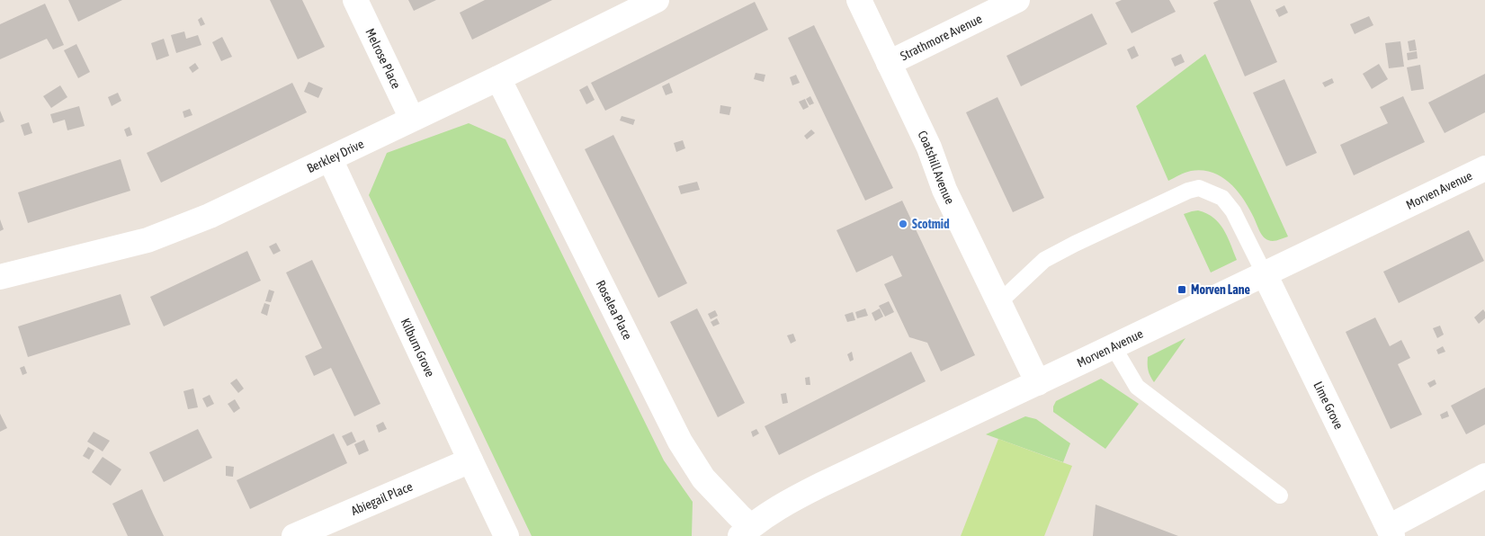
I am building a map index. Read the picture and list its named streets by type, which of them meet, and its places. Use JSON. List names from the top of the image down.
{
  "streets": {
    "street": [
      "Strathmore Avenue",
      "Melrose Place",
      "Berkley Drive",
      "Coatshill Avenue",
      "Morven Avenue",
      "Roselea Place",
      "Kilburn Grove",
      "Lime Grove",
      "Abiegail Place"
    ]
  },
  "crossings": [
    ["Strathmore Avenue", "Coatshill Avenue"],
    ["Melrose Place", "Berkley Drive"],
    ["Berkley Drive", "Roselea Place"],
    ["Berkley Drive", "Kilburn Grove"],
    ["Coatshill Avenue", "Morven Avenue"],
    ["Morven Avenue", "Roselea Place"],
    ["Morven Avenue", "Lime Grove"],
    ["Kilburn Grove", "Abiegail Place"]
  ],
  "places": {
    "other": ["Scotmid"],
    "transit": ["Morven Lane"]
  }
}
